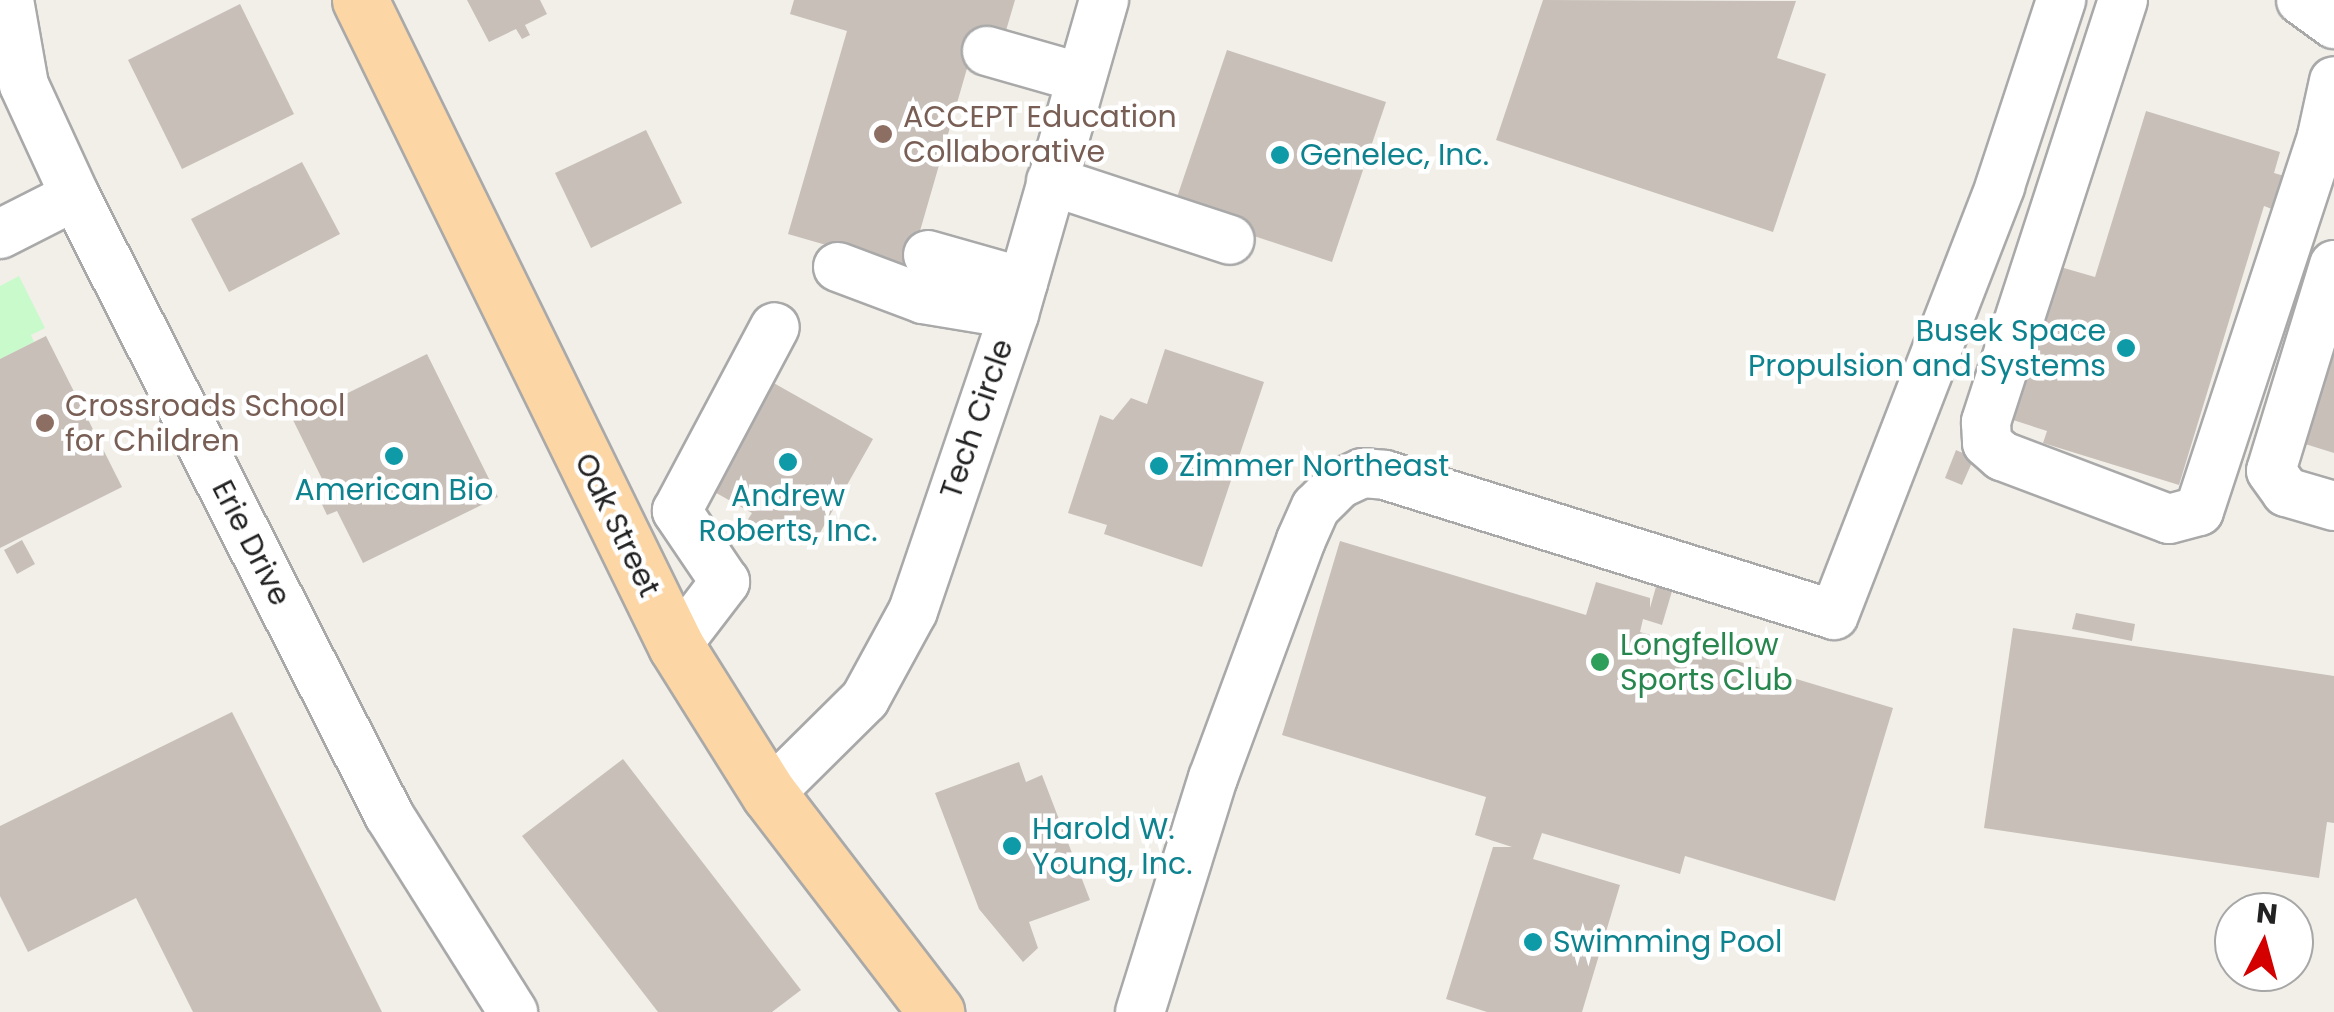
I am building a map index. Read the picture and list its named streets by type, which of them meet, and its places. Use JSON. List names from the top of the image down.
{
  "streets": {
    "main road": ["Oak Street"],
    "street": ["Tech Circle", "Erie Drive"]
  },
  "crossings": [
    ["Tech Circle", "Oak Street"]
  ],
  "places": [
    "ACCEPT Education Collaborative",
    "Genelec, Inc.",
    "Busek Space Propulsion and Systems",
    "Crossroads School for Children",
    "American Bio",
    "Andrew Roberts, Inc.",
    "Zimmer Northeast",
    "Longfellow Sports Club",
    "Harold W. Young, Inc.",
    "Swimming Pool"
  ],
  "north": "top"
}
